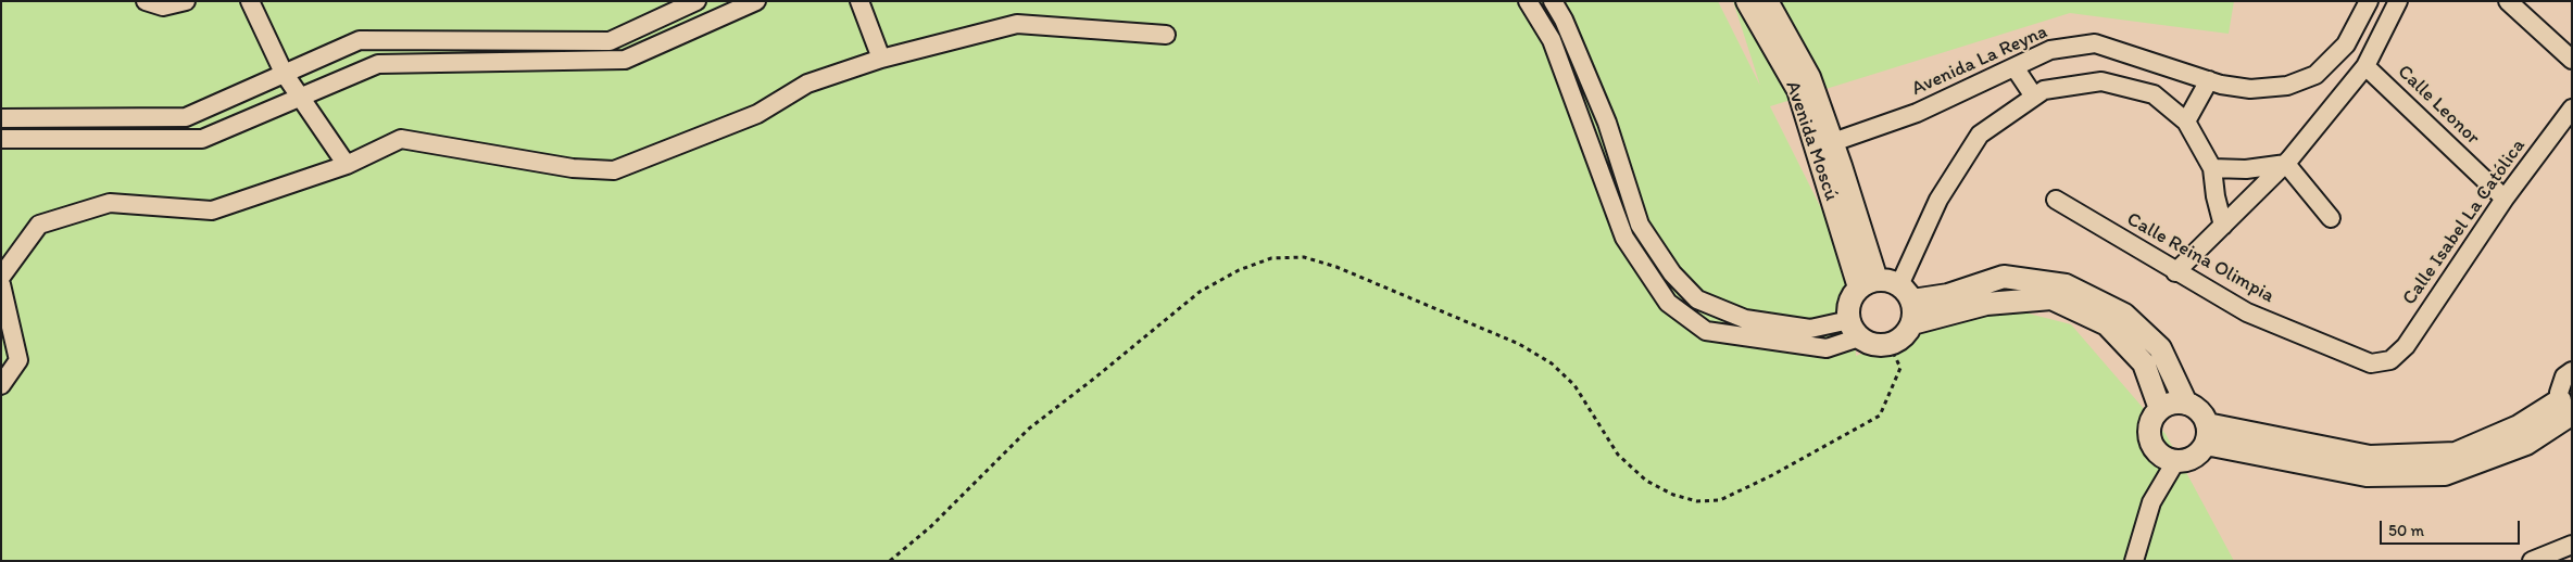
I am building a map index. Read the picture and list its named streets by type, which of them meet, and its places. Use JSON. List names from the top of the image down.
{
  "streets": {
    "street": [
      "Avenida La Reyna",
      "Calle Leonor",
      "Avenida Moscú",
      "Calle Isabel La Católica",
      "Calle Reina Olimpia"
    ]
  },
  "crossings": [
    ["Avenida La Reyna", "Avenida Moscú"],
    ["Calle Leonor", "Calle Isabel La Católica"],
    ["Calle Isabel La Católica", "Calle Reina Olimpia"]
  ],
  "scale_bar": "50 m"
}
